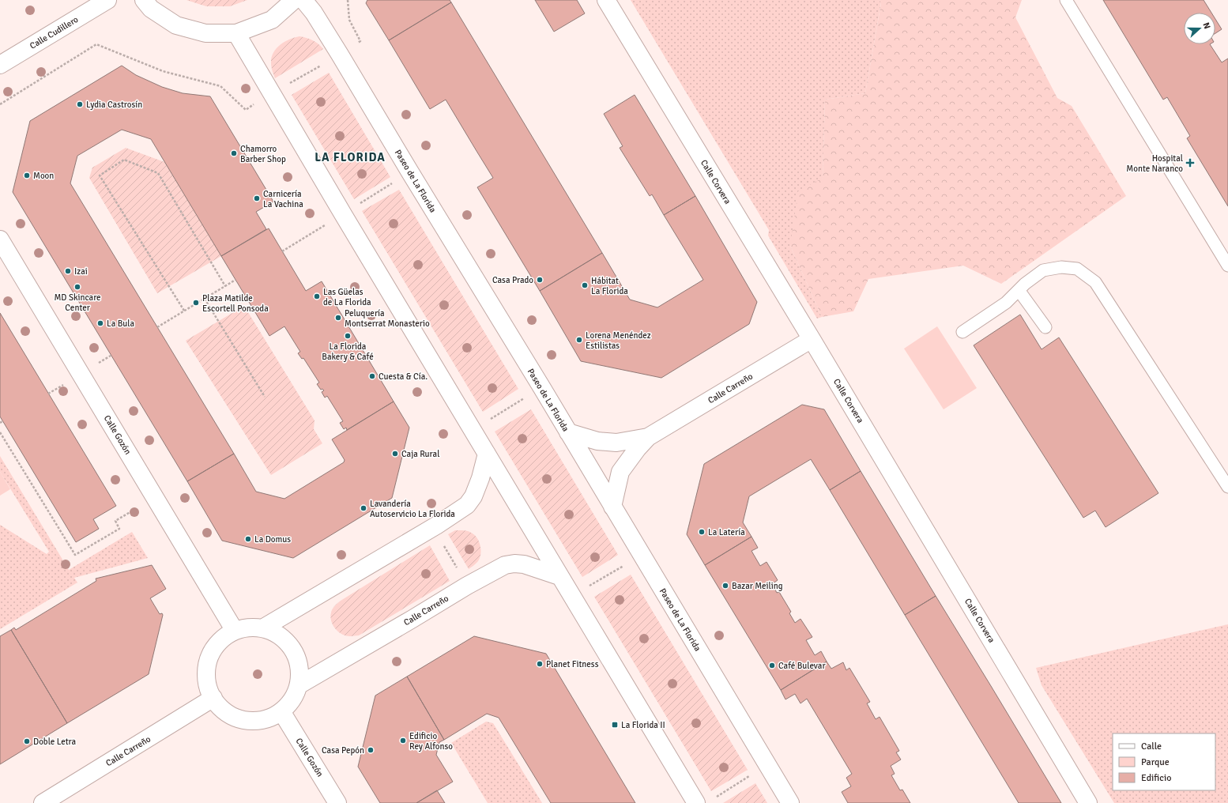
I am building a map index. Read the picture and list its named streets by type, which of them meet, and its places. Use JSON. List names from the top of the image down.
{
  "streets": {
    "street": [
      "Calle Cudillero",
      "Paseo de La Florida",
      "Calle Corvera",
      "Calle Carreño",
      "Calle Gozón"
    ]
  },
  "crossings": [
    ["Calle Corvera", "Calle Carreño"],
    ["Calle Carreño", "Calle Gozón"]
  ],
  "districts": ["LA FLORIDA"],
  "places": {
    "other": [
      "Lydia Castrosín",
      "Chamorro Barber Shop",
      "Moon",
      "Carnicería La Vachina",
      "Izai",
      "Casa Prado",
      "Hábitat La Florida",
      "MD Skincare Center",
      "Las Güelas de La Florida",
      "Plaza Matilde Escortell Ponsoda",
      "Peluquería Montserrat Monasterio",
      "La Bula",
      "La Florida Bakery & Café",
      "Lorena Menéndez Estilistas",
      "Cuesta & Cía.",
      "Caja Rural",
      "Lavandería Autoservicio La Florida",
      "La Latería",
      "La Domus",
      "Bazar Meiling",
      "Planet Fitness",
      "Café Bulevar",
      "Edificio Rey Alfonso",
      "Doble Letra",
      "Casa Pepón"
    ],
    "health": ["Hospital Monte Naranco"],
    "transit": ["La Florida II"]
  },
  "legend": ["Calle", "Parque", "Edificio"],
  "north": "right"
}
